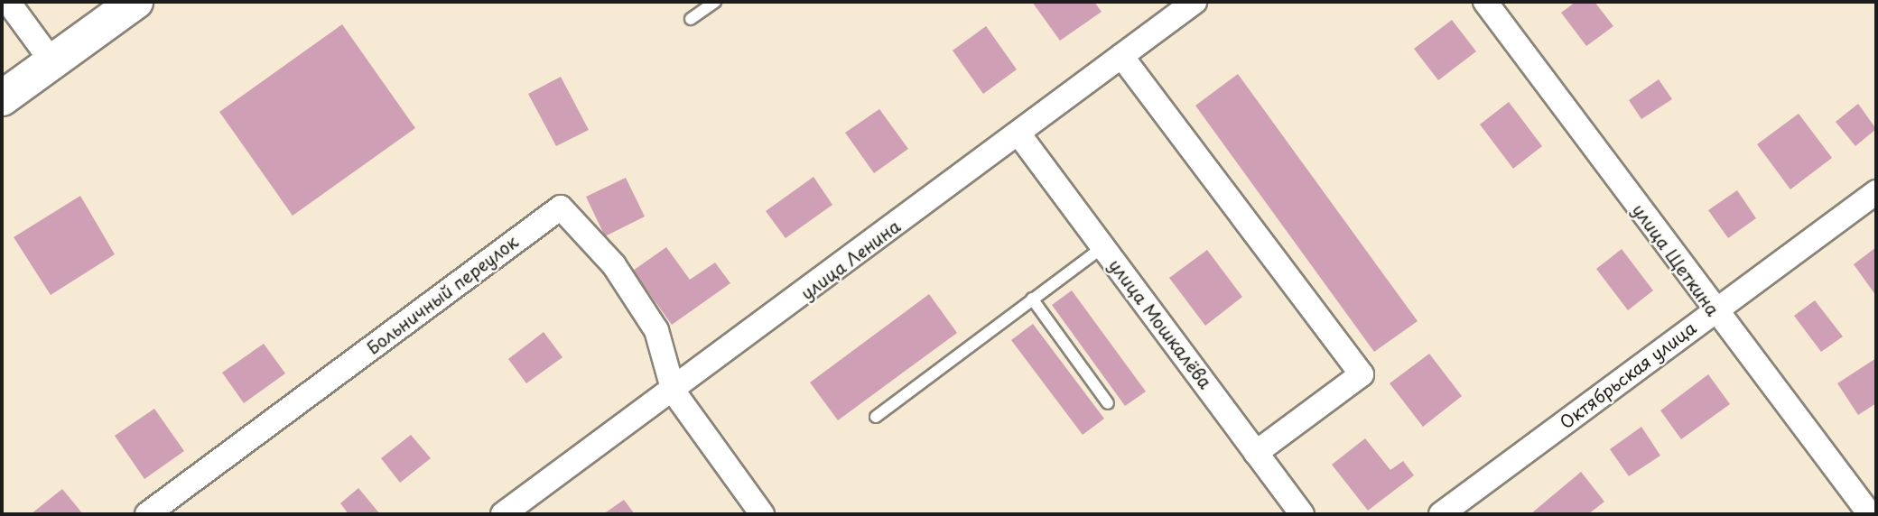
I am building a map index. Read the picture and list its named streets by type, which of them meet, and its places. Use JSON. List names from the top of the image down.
{
  "streets": {
    "street": [
      "улица Ленина",
      "улица Щеткина",
      "Больничный переулок",
      "улица Мошкалёва",
      "Октябрьская улица"
    ]
  },
  "crossings": [
    ["улица Ленина", "Больничный переулок"],
    ["улица Ленина", "улица Мошкалёва"],
    ["улица Щеткина", "Октябрьская улица"]
  ]
}
